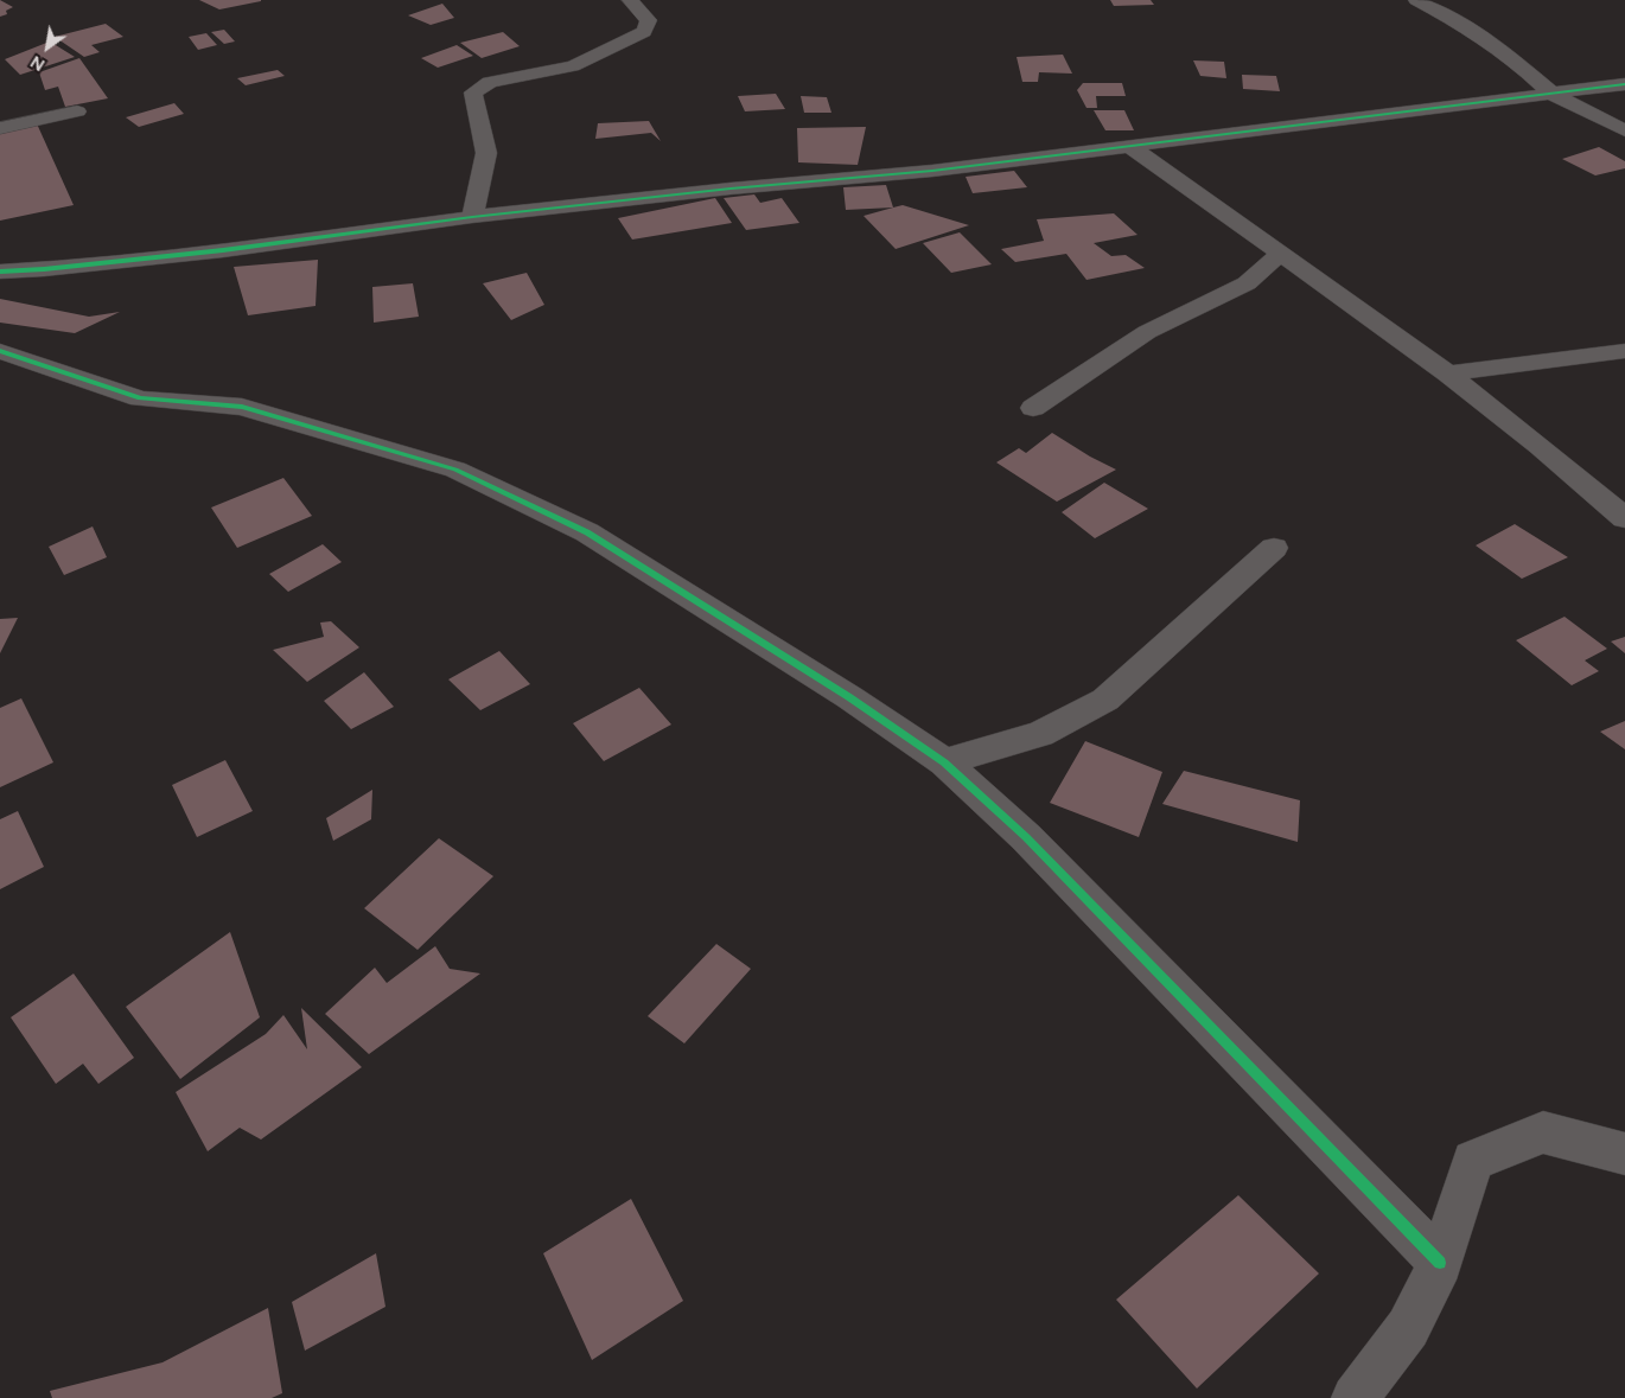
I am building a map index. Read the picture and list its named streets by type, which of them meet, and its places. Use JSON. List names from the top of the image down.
{
  "north": "bottom left"
}
